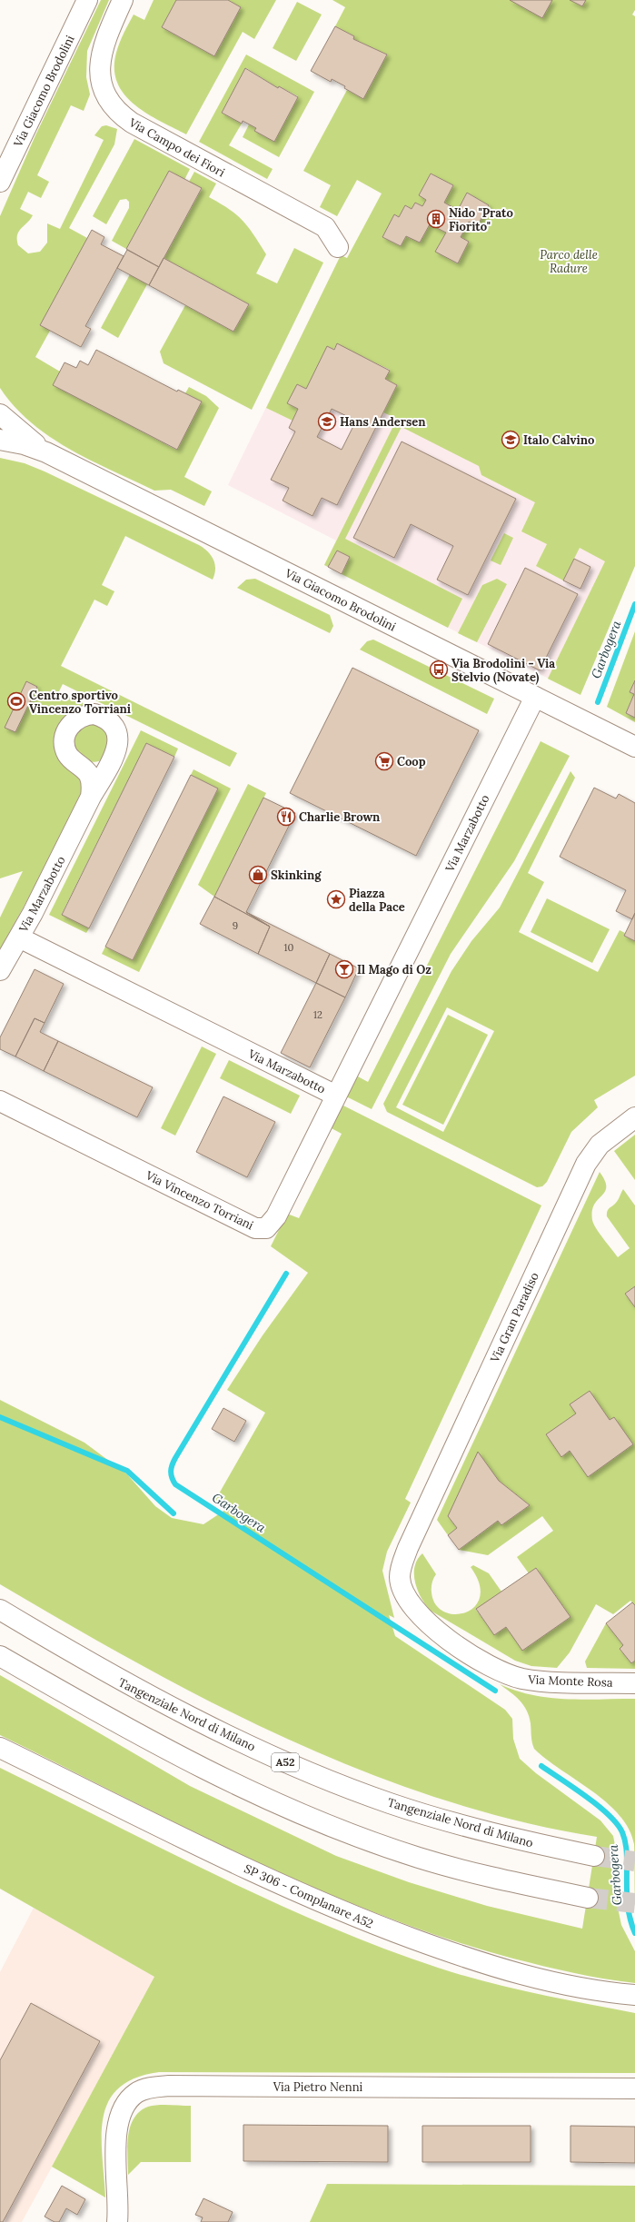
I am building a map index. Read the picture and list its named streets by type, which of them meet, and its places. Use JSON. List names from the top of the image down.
{
  "streets": {
    "main road": [
      "Via Giacomo Brodolini",
      "Via Campo dei Fiori",
      "Via Marzabotto",
      "Via Vincenzo Torriani",
      "Via Gran Paradiso",
      "Via Monte Rosa",
      "Tangenziale Nord di Milano",
      "A52",
      "SP 306 - Complanare A52",
      "Via Pietro Nenni"
    ]
  },
  "crossings": [
    ["Via Giacomo Brodolini", "Via Marzabotto"],
    ["Via Marzabotto", "Via Vincenzo Torriani"],
    ["Via Gran Paradiso", "Via Monte Rosa"]
  ],
  "water": ["Garbogera"],
  "parks": ["Parco delle Radure"],
  "places": {
    "building": ["Nido \"Prato Fiorito\""],
    "school or university": ["Hans Andersen", "Italo Calvino"],
    "bus stop": ["Via Brodolini - Via Stelvio (Novate)"],
    "sports": ["Centro sportivo Vincenzo Torriani"],
    "supermarket": ["Coop"],
    "restaurant": ["Charlie Brown"],
    "shop": ["Skinking"],
    "place": ["Piazza della Pace"],
    "bar": ["Il Mago di Oz"]
  },
  "house_numbers": ["9", "10", "12"]
}
